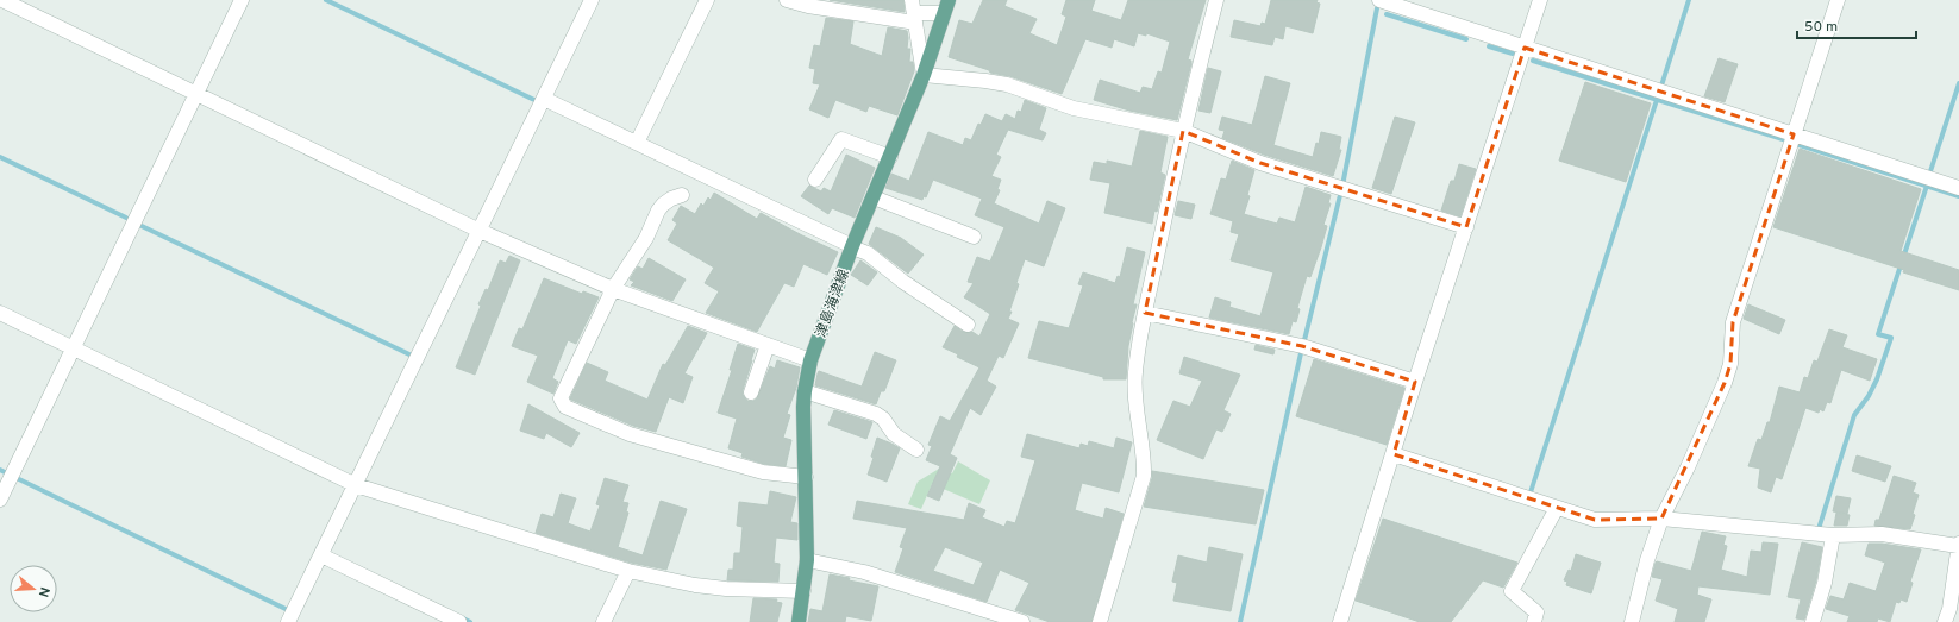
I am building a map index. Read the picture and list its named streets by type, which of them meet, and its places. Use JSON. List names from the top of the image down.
{
  "streets": {
    "main road": ["津島海津線"]
  },
  "scale_bar": "50 m",
  "north": "right"
}
